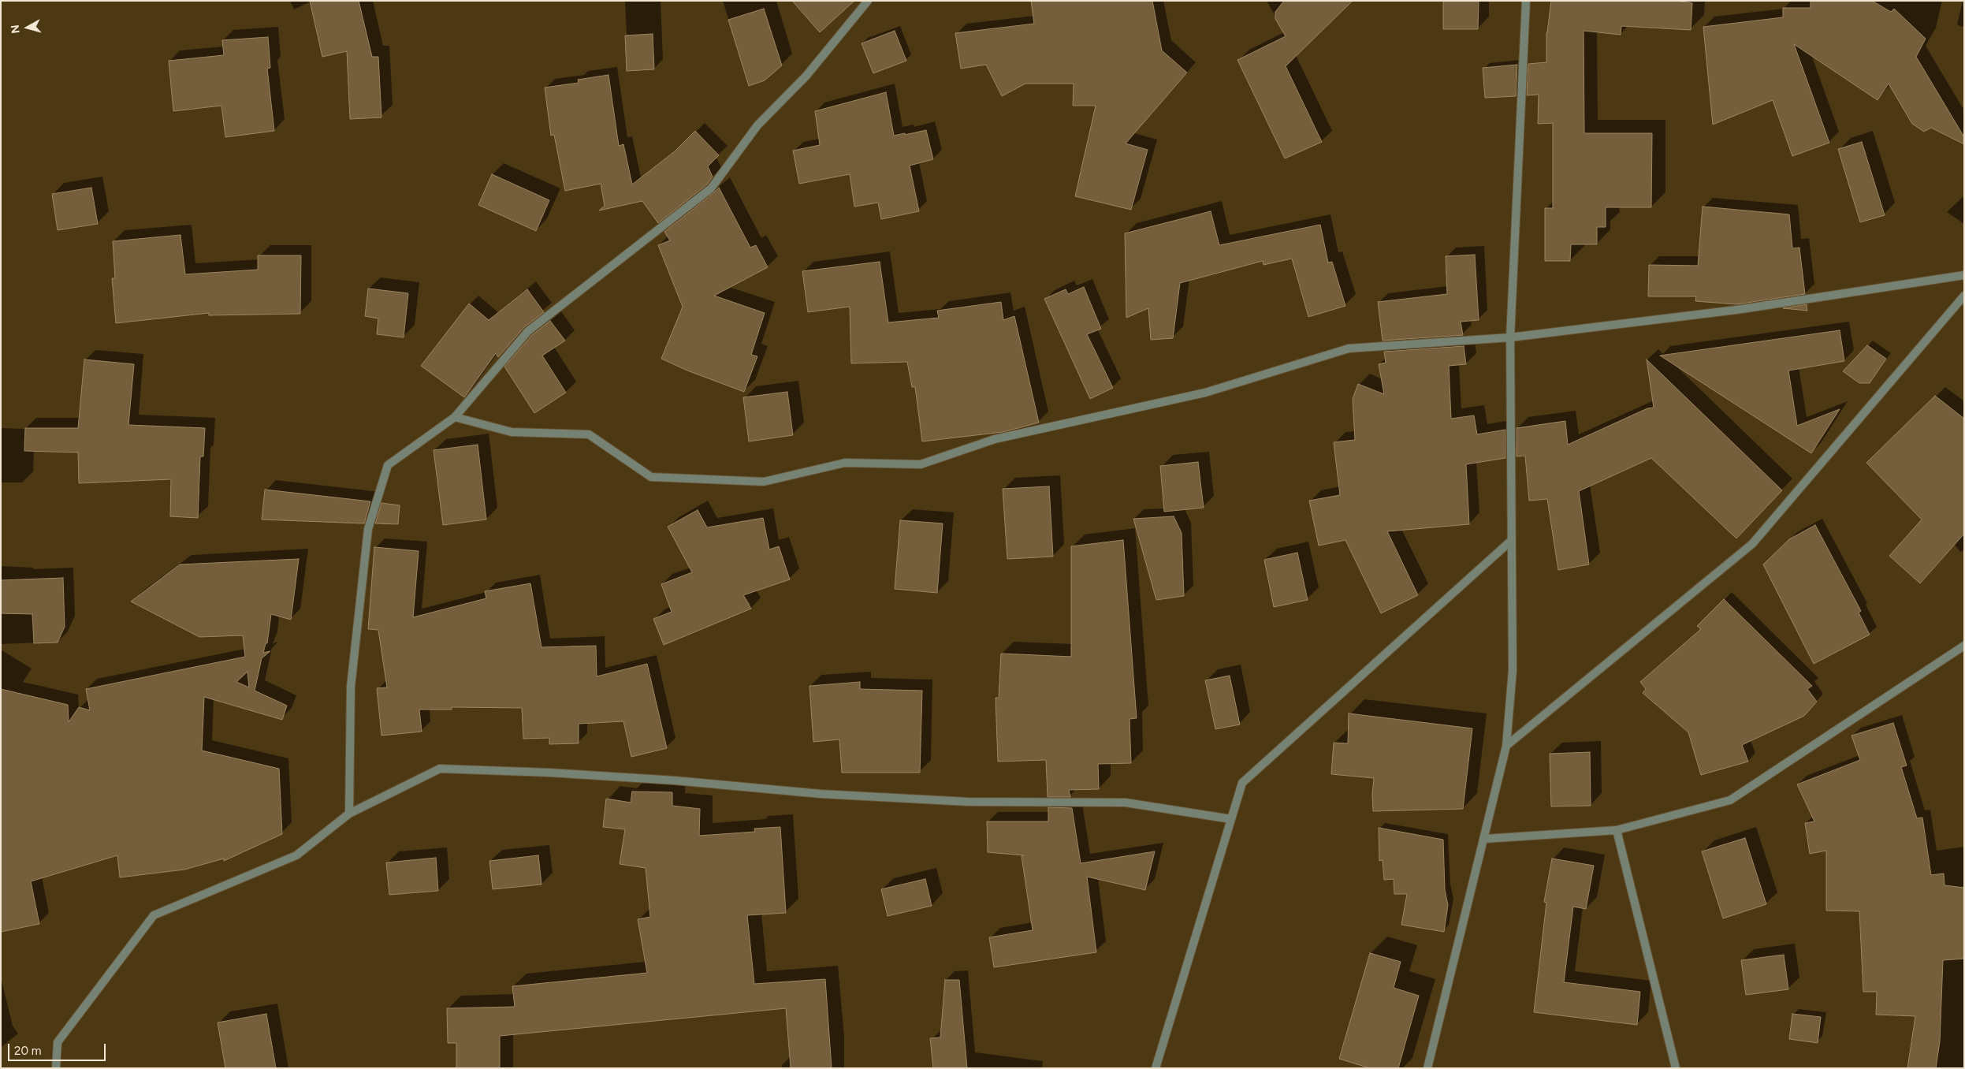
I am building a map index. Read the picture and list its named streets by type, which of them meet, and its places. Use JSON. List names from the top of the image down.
{
  "scale_bar": "20 m",
  "north": "left"
}
